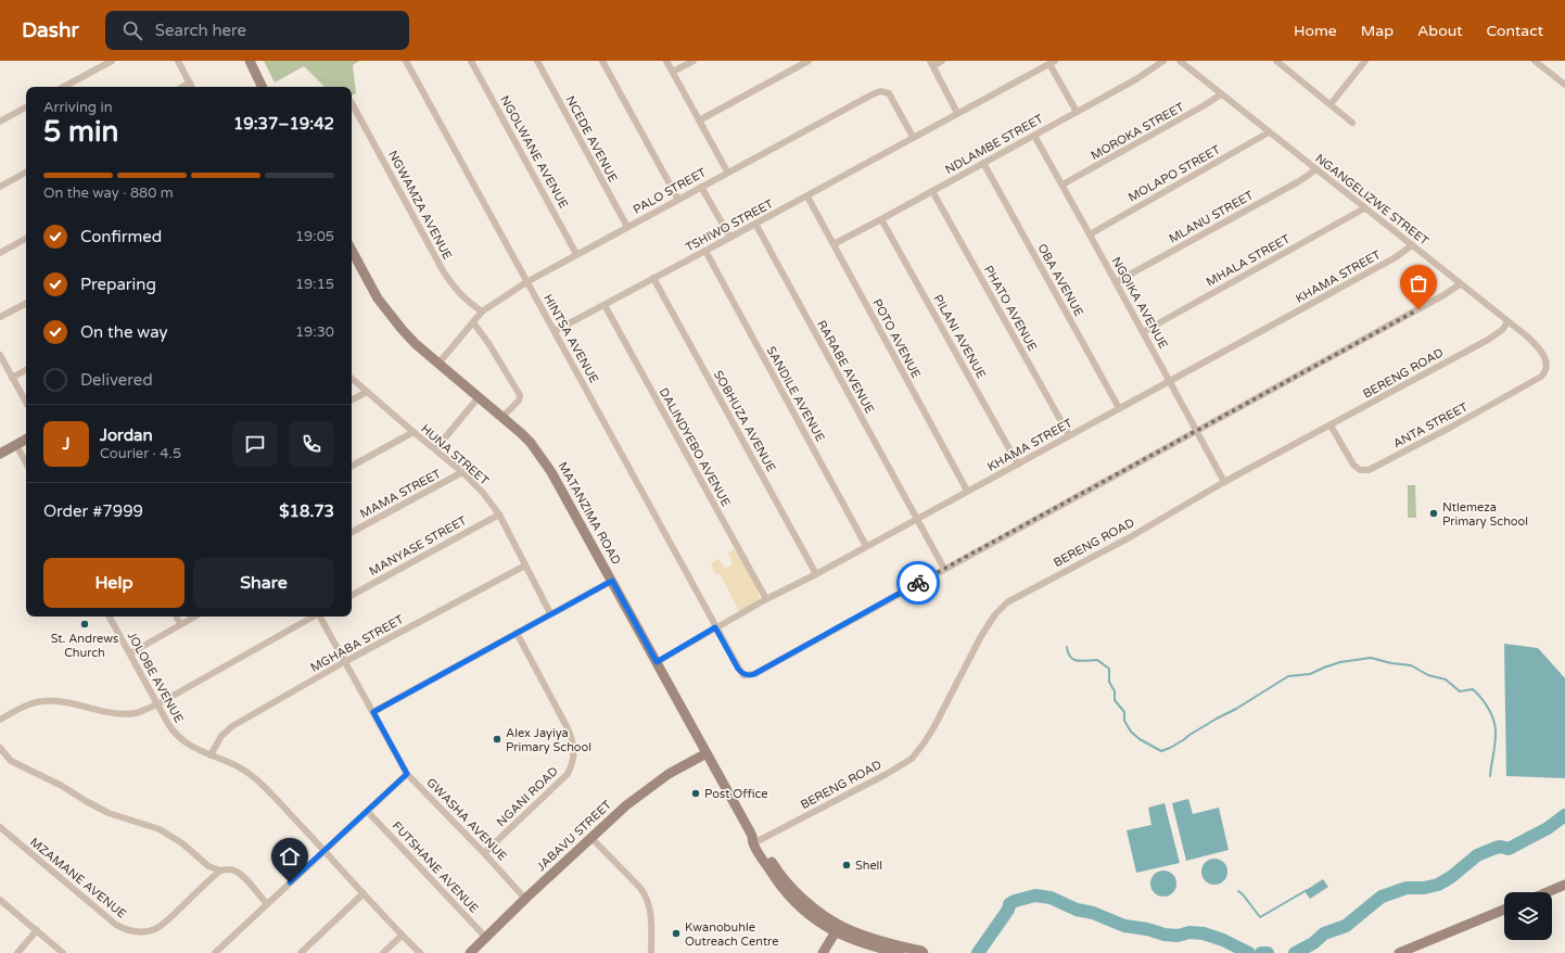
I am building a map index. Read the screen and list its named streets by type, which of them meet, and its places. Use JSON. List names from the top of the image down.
{
  "streets": {
    "street": [
      "MOROKA STREET",
      "NCEDE AVENUE",
      "NDLAMBE STREET",
      "NGOLWANE AVENUE",
      "MOLAPO STREET",
      "PALO STREET",
      "NGANGELIZWE STREET",
      "NGWAMZA AVENUE",
      "MLANU STREET",
      "TSHIWO STREET",
      "MHALA STREET",
      "KHAMA STREET",
      "OBA AVENUE",
      "NGQIKA AVENUE",
      "PHATO AVENUE",
      "PILANI AVENUE",
      "HINTSA AVENUE",
      "POTO AVENUE",
      "RARABE AVENUE",
      "BERENG ROAD",
      "SANDILE AVENUE",
      "SOBHUZA AVENUE",
      "ANTA STREET",
      "DALINDYEBO AVENUE",
      "HUNA STREET",
      "MAMA STREET",
      "MATANZIMA ROAD",
      "MANYASE STREET",
      "MGHABA STREET",
      "JOLOBE AVENUE",
      "NGANI ROAD",
      "GWASHA AVENUE",
      "JABAVU STREET",
      "FUTSHANE AVENUE",
      "MZAMANE AVENUE"
    ]
  },
  "crossings": [
    ["MOROKA STREET", "NGANGELIZWE STREET"],
    ["MOROKA STREET", "NGQIKA AVENUE"],
    ["NCEDE AVENUE", "PALO STREET"],
    ["NDLAMBE STREET", "OBA AVENUE"],
    ["NDLAMBE STREET", "NGQIKA AVENUE"],
    ["NDLAMBE STREET", "PHATO AVENUE"],
    ["NDLAMBE STREET", "PILANI AVENUE"],
    ["NDLAMBE STREET", "POTO AVENUE"],
    ["NGOLWANE AVENUE", "PALO STREET"],
    ["MOLAPO STREET", "NGANGELIZWE STREET"],
    ["MOLAPO STREET", "NGQIKA AVENUE"],
    ["PALO STREET", "NGWAMZA AVENUE"],
    ["PALO STREET", "TSHIWO STREET"],
    ["PALO STREET", "HINTSA AVENUE"],
    ["PALO STREET", "MATANZIMA ROAD"],
    ["NGANGELIZWE STREET", "MLANU STREET"],
    ["NGANGELIZWE STREET", "MHALA STREET"],
    ["NGANGELIZWE STREET", "KHAMA STREET"],
    ["NGANGELIZWE STREET", "HINTSA AVENUE"],
    ["NGANGELIZWE STREET", "BERENG ROAD"],
    ["NGANGELIZWE STREET", "ANTA STREET"],
    ["MLANU STREET", "NGQIKA AVENUE"],
    ["TSHIWO STREET", "HINTSA AVENUE"],
    ["TSHIWO STREET", "POTO AVENUE"],
    ["TSHIWO STREET", "RARABE AVENUE"],
    ["TSHIWO STREET", "SANDILE AVENUE"],
    ["TSHIWO STREET", "SOBHUZA AVENUE"],
    ["TSHIWO STREET", "DALINDYEBO AVENUE"],
    ["MHALA STREET", "NGQIKA AVENUE"],
    ["KHAMA STREET", "OBA AVENUE"],
    ["KHAMA STREET", "NGQIKA AVENUE"],
    ["KHAMA STREET", "PHATO AVENUE"],
    ["KHAMA STREET", "PILANI AVENUE"],
    ["KHAMA STREET", "HINTSA AVENUE"],
    ["KHAMA STREET", "POTO AVENUE"],
    ["KHAMA STREET", "RARABE AVENUE"],
    ["KHAMA STREET", "SANDILE AVENUE"],
    ["KHAMA STREET", "SOBHUZA AVENUE"],
    ["KHAMA STREET", "DALINDYEBO AVENUE"],
    ["KHAMA STREET", "MATANZIMA ROAD"],
    ["NGQIKA AVENUE", "HINTSA AVENUE"],
    ["NGQIKA AVENUE", "BERENG ROAD"],
    ["HINTSA AVENUE", "RARABE AVENUE"],
    ["BERENG ROAD", "ANTA STREET"],
    ["BERENG ROAD", "MATANZIMA ROAD"],
    ["HUNA STREET", "MAMA STREET"],
    ["HUNA STREET", "MANYASE STREET"],
    ["HUNA STREET", "MGHABA STREET"],
    ["MATANZIMA ROAD", "JABAVU STREET"],
    ["MGHABA STREET", "JOLOBE AVENUE"],
    ["MGHABA STREET", "GWASHA AVENUE"],
    ["NGANI ROAD", "GWASHA AVENUE"],
    ["GWASHA AVENUE", "JABAVU STREET"],
    ["JABAVU STREET", "FUTSHANE AVENUE"]
  ],
  "places": [
    "Ntlemeza Primary School",
    "St. Andrews Church",
    "Alex Jayiya Primary School",
    "Post Office",
    "Shell",
    "Kwanobuhle Outreach Centre"
  ],
  "page": {
    "header": "Dashr",
    "search": "Search here",
    "nav": [
      "Home",
      "Map",
      "About",
      "Contact"
    ],
    "heading": ["5 min", "Arriving in", "19:37–19:42"],
    "panel": [
      "Jordan",
      "Courier · 4.5",
      "Order #7999",
      "$18.73"
    ],
    "bar": "On the way · 880 m",
    "list": [
      ["Confirmed", "19:05"],
      ["Preparing", "19:15"],
      ["On the way", "19:30"],
      "Delivered"
    ],
    "round": "J",
    "buttons": ["Help", "Share"]
  }
}
